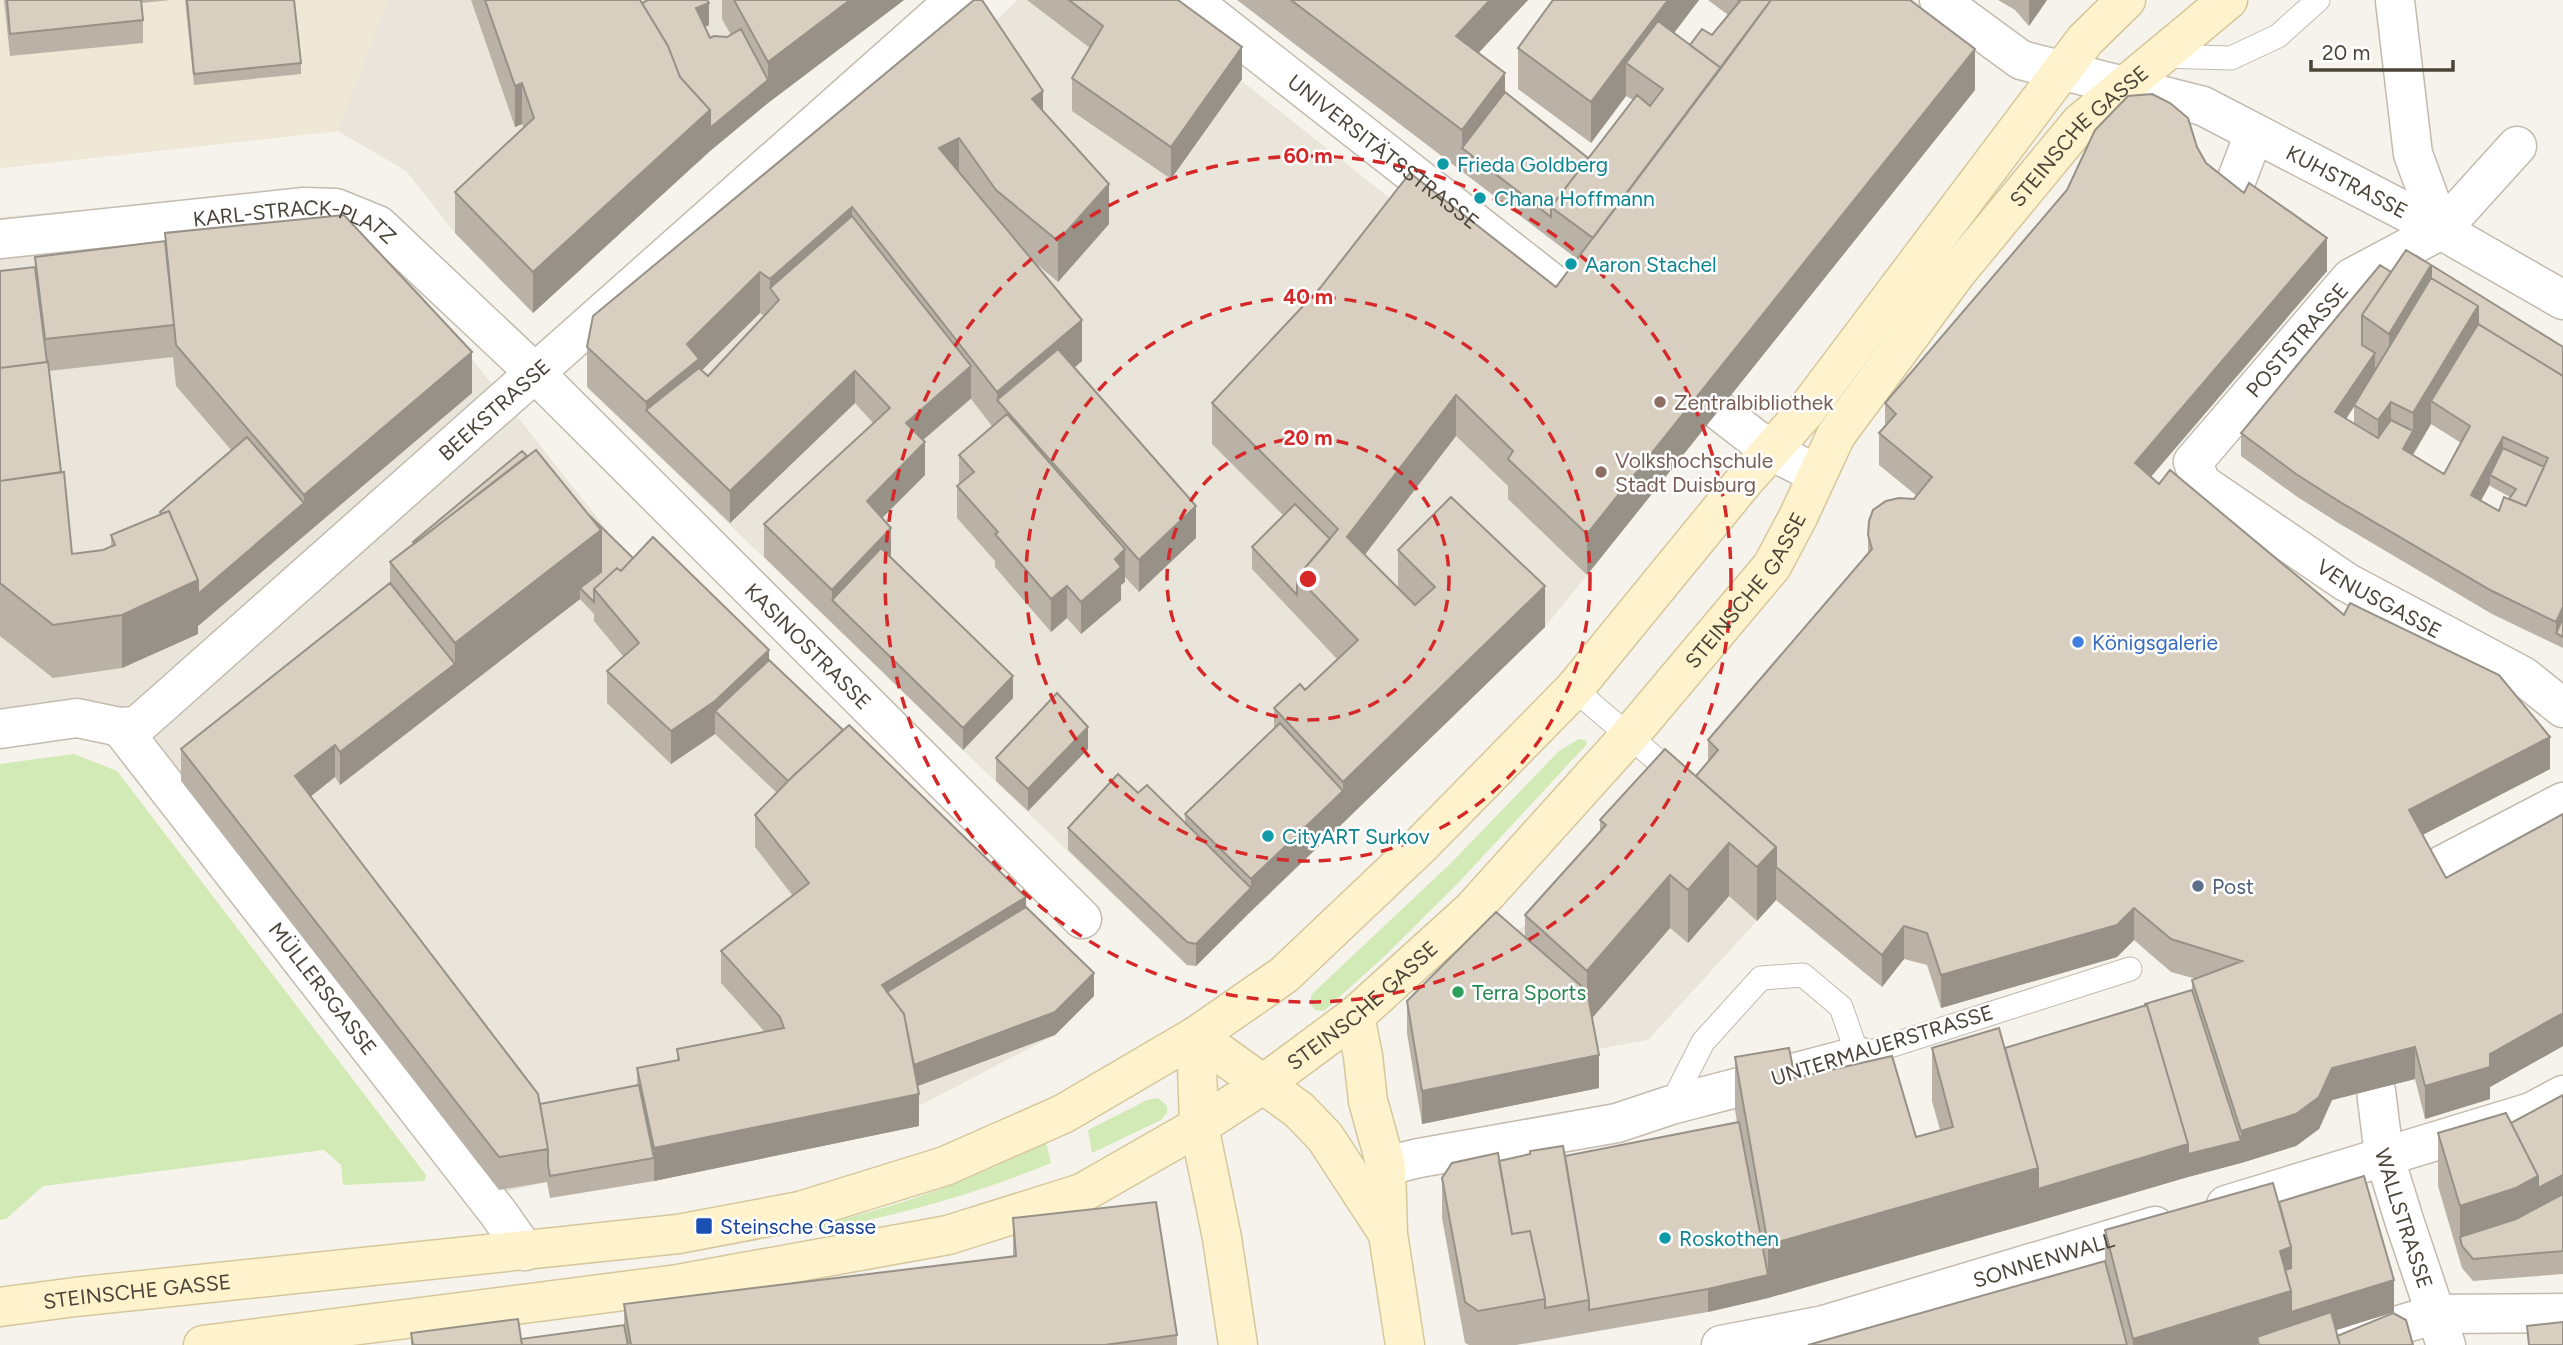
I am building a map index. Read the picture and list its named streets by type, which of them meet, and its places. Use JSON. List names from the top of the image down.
{
  "streets": {
    "main road": ["STEINSCHE GASSE"],
    "street": [
      "UNIVERSITÄTSSTRASSE",
      "KUHSTRASSE",
      "KARL-STRACK-PLATZ",
      "POSTSTRASSE",
      "BEEKSTRASSE",
      "VENUSGASSE",
      "KASINOSTRASSE",
      "MÜLLERSGASSE",
      "UNTERMAUERSTRASSE",
      "WALLSTRASSE",
      "SONNENWALL"
    ]
  },
  "crossings": [
    ["STEINSCHE GASSE", "KUHSTRASSE"],
    ["STEINSCHE GASSE", "MÜLLERSGASSE"],
    ["KUHSTRASSE", "POSTSTRASSE"],
    ["KARL-STRACK-PLATZ", "BEEKSTRASSE"],
    ["KARL-STRACK-PLATZ", "KASINOSTRASSE"],
    ["POSTSTRASSE", "VENUSGASSE"],
    ["BEEKSTRASSE", "KASINOSTRASSE"],
    ["BEEKSTRASSE", "MÜLLERSGASSE"],
    ["WALLSTRASSE", "SONNENWALL"]
  ],
  "places": {
    "other": [
      "Frieda Goldberg",
      "Chana Hoffmann",
      "Aaron Stachel",
      "Zentralbibliothek",
      "Volkshochschule Stadt Duisburg",
      "Königsgalerie",
      "CityART Surkov",
      "Post",
      "Terra Sports",
      "Roskothen"
    ],
    "transit": ["Steinsche Gasse"]
  },
  "scale_bar": "20 m",
  "rings": ["60 m", "40 m", "20 m"]
}
